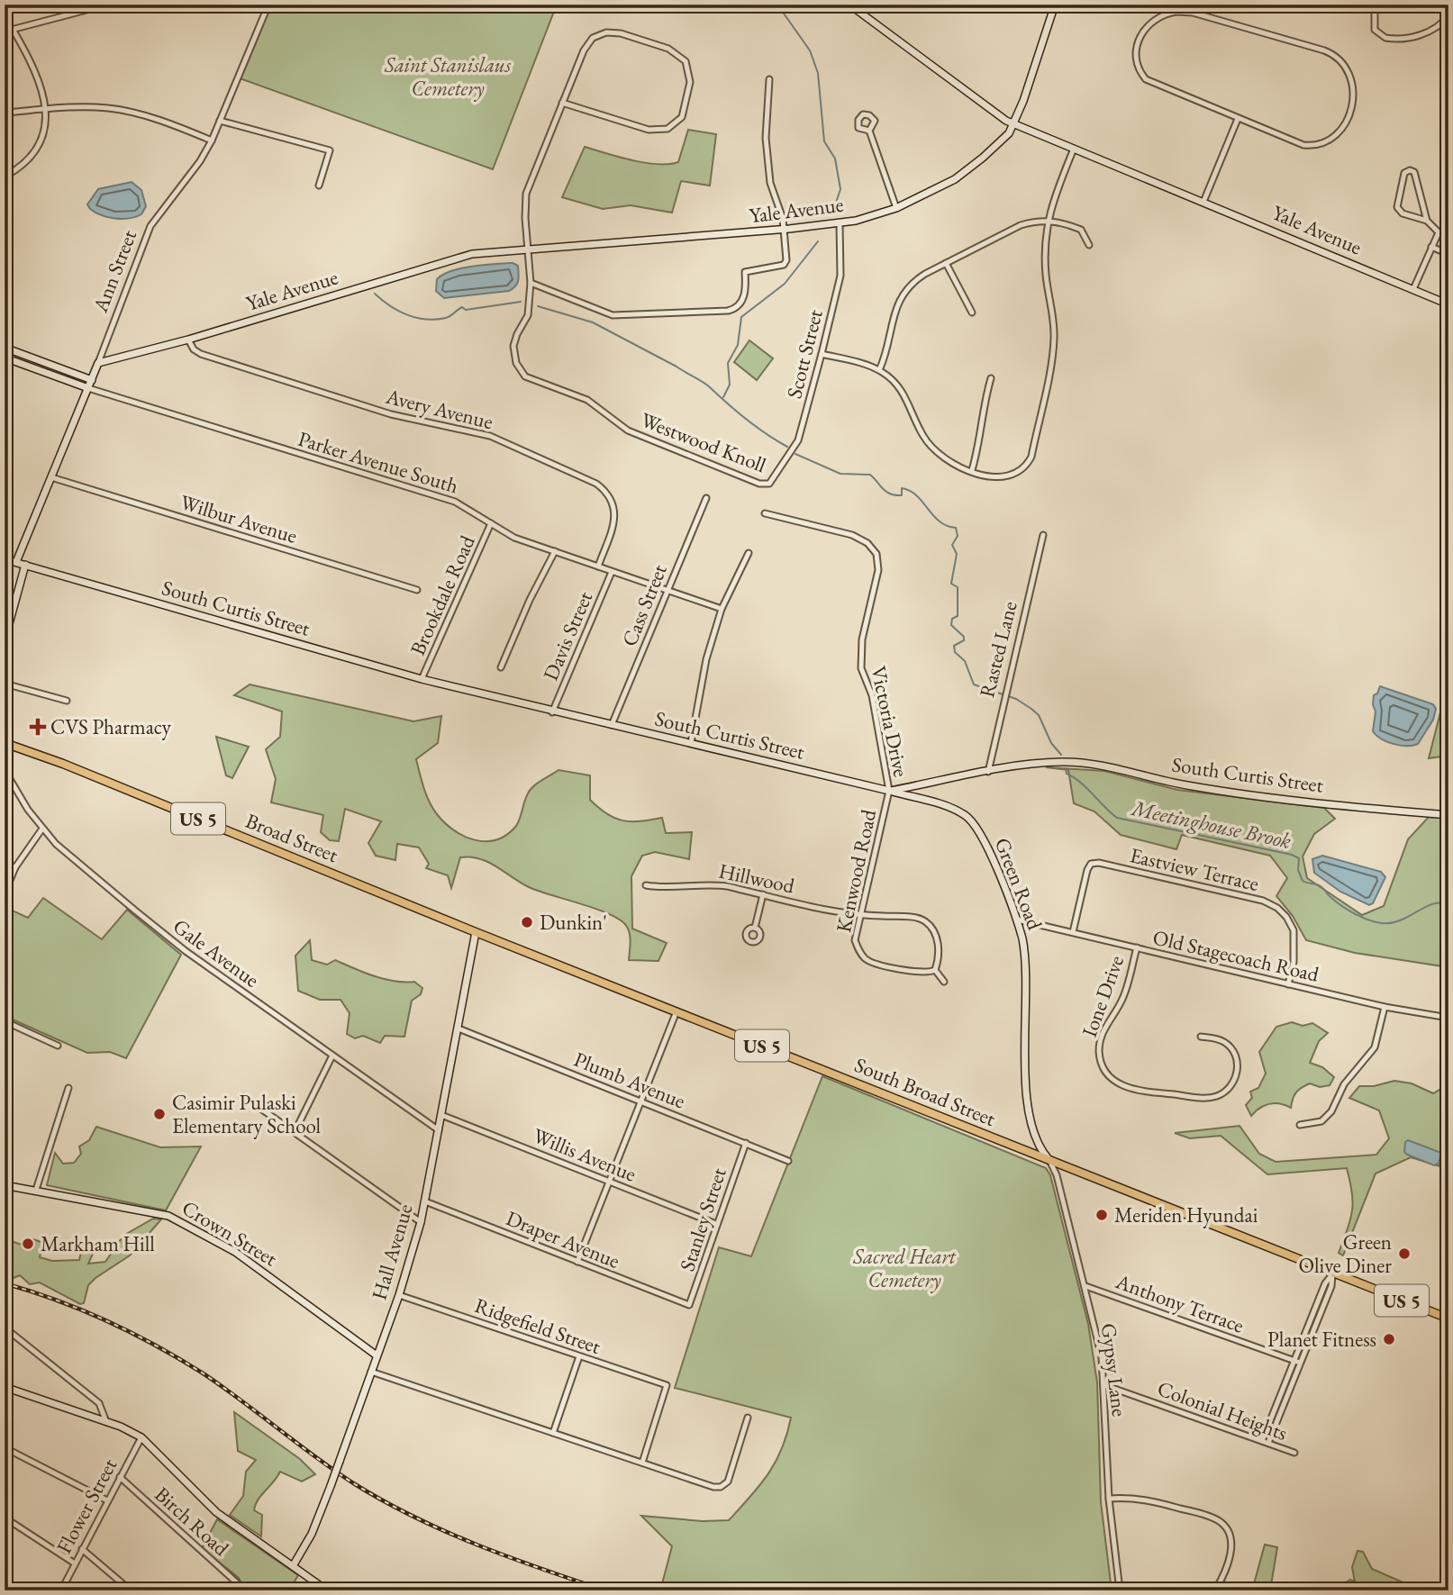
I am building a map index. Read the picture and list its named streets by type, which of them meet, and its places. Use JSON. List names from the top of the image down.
{
  "streets": {
    "main road": ["US 5", "Broad Street", "South Broad Street"],
    "street": [
      "Yale Avenue",
      "Ann Street",
      "Scott Street",
      "Avery Avenue",
      "Westwood Knoll",
      "Parker Avenue South",
      "Wilbur Avenue",
      "Brookdale Road",
      "Cass Street",
      "South Curtis Street",
      "Davis Street",
      "Rasted Lane",
      "Victoria Drive",
      "Eastview Terrace",
      "Kenwood Road",
      "Hillwood",
      "Green Road",
      "Gale Avenue",
      "Old Stagecoach Road",
      "Ione Drive",
      "Plumb Avenue",
      "Willis Avenue",
      "Stanley Street",
      "Crown Street",
      "Draper Avenue",
      "Hall Avenue",
      "Anthony Terrace",
      "Ridgefield Street",
      "Gypsy Lane",
      "Colonial Heights",
      "Flower Street",
      "Birch Road"
    ]
  },
  "crossings": [
    ["Yale Avenue", "Ann Street"],
    ["Yale Avenue", "Scott Street"],
    ["Yale Avenue", "Avery Avenue"],
    ["Yale Avenue", "Westwood Knoll"],
    ["Ann Street", "Parker Avenue South"],
    ["Ann Street", "Wilbur Avenue"],
    ["Ann Street", "South Curtis Street"],
    ["Scott Street", "Westwood Knoll"],
    ["Avery Avenue", "Parker Avenue South"],
    ["Parker Avenue South", "Brookdale Road"],
    ["Parker Avenue South", "Cass Street"],
    ["Parker Avenue South", "Davis Street"],
    ["Brookdale Road", "South Curtis Street"],
    ["Cass Street", "South Curtis Street"],
    ["South Curtis Street", "Davis Street"],
    ["South Curtis Street", "Rasted Lane"],
    ["South Curtis Street", "Victoria Drive"],
    ["South Curtis Street", "Kenwood Road"],
    ["South Curtis Street", "Green Road"],
    ["Victoria Drive", "Kenwood Road"],
    ["Victoria Drive", "Green Road"],
    ["Broad Street", "South Broad Street"],
    ["Eastview Terrace", "Old Stagecoach Road"],
    ["Kenwood Road", "Hillwood"],
    ["Kenwood Road", "Green Road"],
    ["Green Road", "Old Stagecoach Road"],
    ["Green Road", "South Broad Street"],
    ["Green Road", "Gypsy Lane"],
    ["Gale Avenue", "Hall Avenue"],
    ["Old Stagecoach Road", "Ione Drive"],
    ["Plumb Avenue", "Stanley Street"],
    ["Plumb Avenue", "Hall Avenue"],
    ["South Broad Street", "Hall Avenue"],
    ["South Broad Street", "Gypsy Lane"],
    ["Willis Avenue", "Stanley Street"],
    ["Willis Avenue", "Hall Avenue"],
    ["Stanley Street", "Draper Avenue"],
    ["Crown Street", "Hall Avenue"],
    ["Draper Avenue", "Hall Avenue"],
    ["Hall Avenue", "Ridgefield Street"],
    ["Anthony Terrace", "Gypsy Lane"],
    ["Gypsy Lane", "Colonial Heights"],
    ["Flower Street", "Birch Road"]
  ],
  "water": ["Meetinghouse Brook"],
  "parks": ["Saint Stanislaus Cemetery", "Sacred Heart Cemetery"],
  "places": {
    "health": ["CVS Pharmacy"],
    "other": [
      "Dunkin'",
      "Casimir Pulaski Elementary School",
      "Meriden Hyundai",
      "Markham Hill",
      "Green Olive Diner",
      "Planet Fitness"
    ]
  }
}
